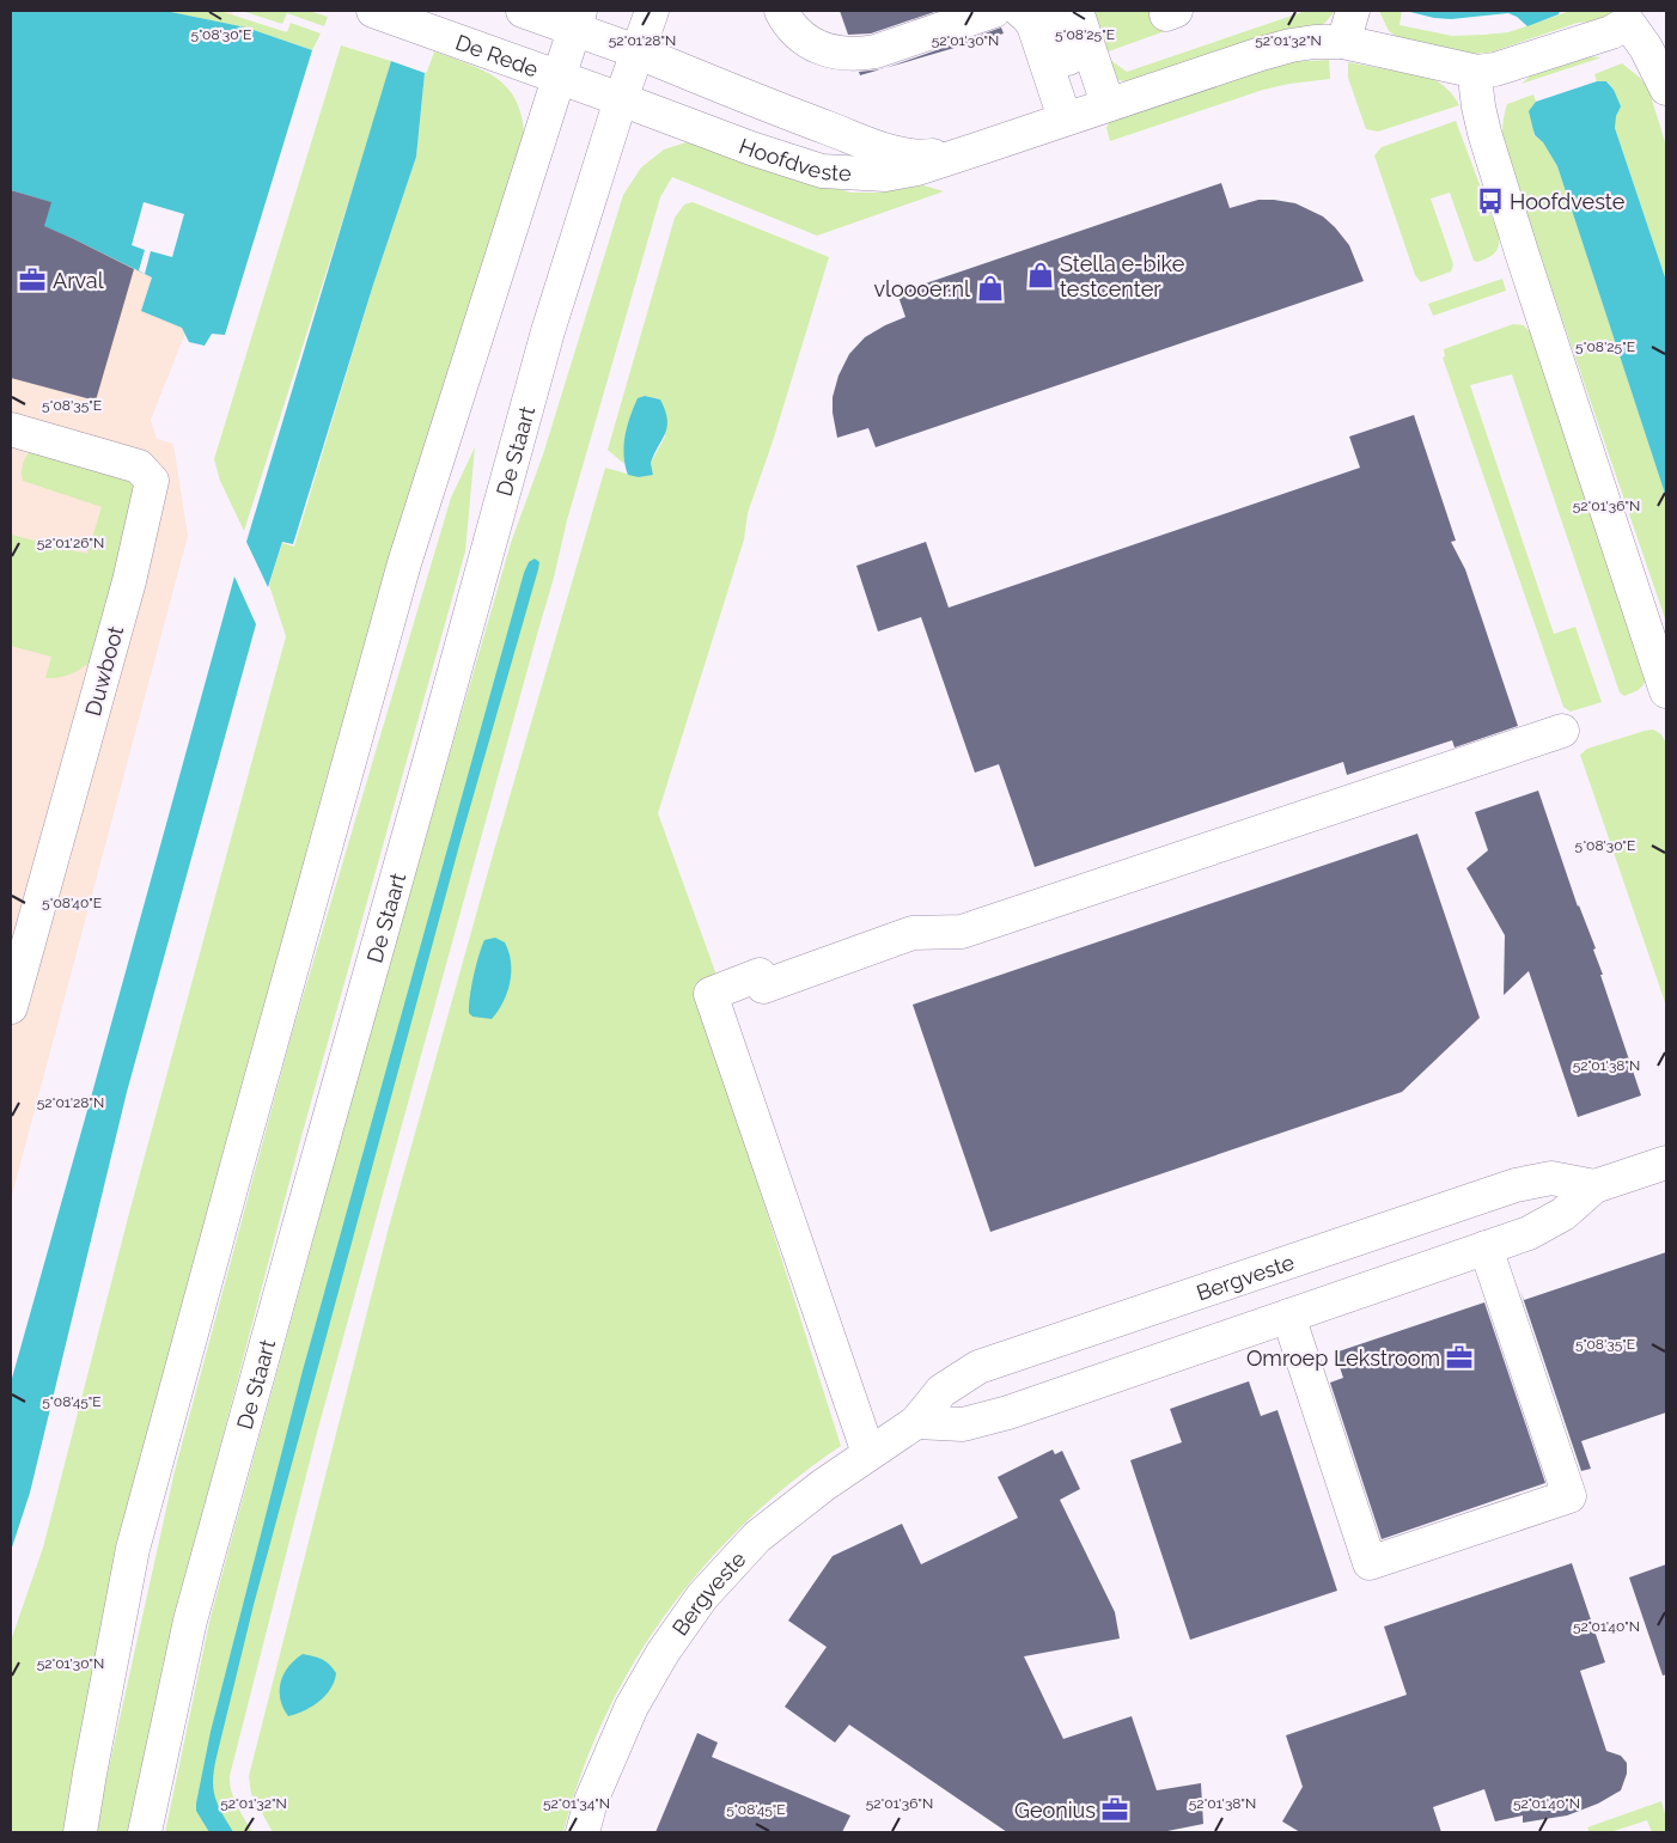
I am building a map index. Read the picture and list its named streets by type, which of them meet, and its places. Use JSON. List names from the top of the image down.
{
  "streets": {
    "street": [
      "De Rede",
      "Hoofdveste",
      "De Staart",
      "Duwboot",
      "Bergveste"
    ]
  },
  "crossings": [
    ["De Rede", "Hoofdveste"],
    ["De Rede", "De Staart"],
    ["Hoofdveste", "De Staart"]
  ],
  "places": {
    "bus stop": ["Hoofdveste"],
    "shop": ["Stella e-bike testcenter", "vloooer.nl"],
    "office": ["Arval", "Omroep Lekstroom", "Geonius"]
  },
  "coordinates": [
    "5°08'30\"E",
    "5°08'25\"E",
    "52°01'28\"N",
    "52°01'30\"N",
    "52°01'32\"N",
    "5°08'35\"E",
    "52°01'36\"N",
    "52°01'26\"N",
    "5°08'40\"E",
    "52°01'38\"N",
    "5°08'45\"E",
    "52°01'40\"N",
    "52°01'34\"N"
  ]
}
